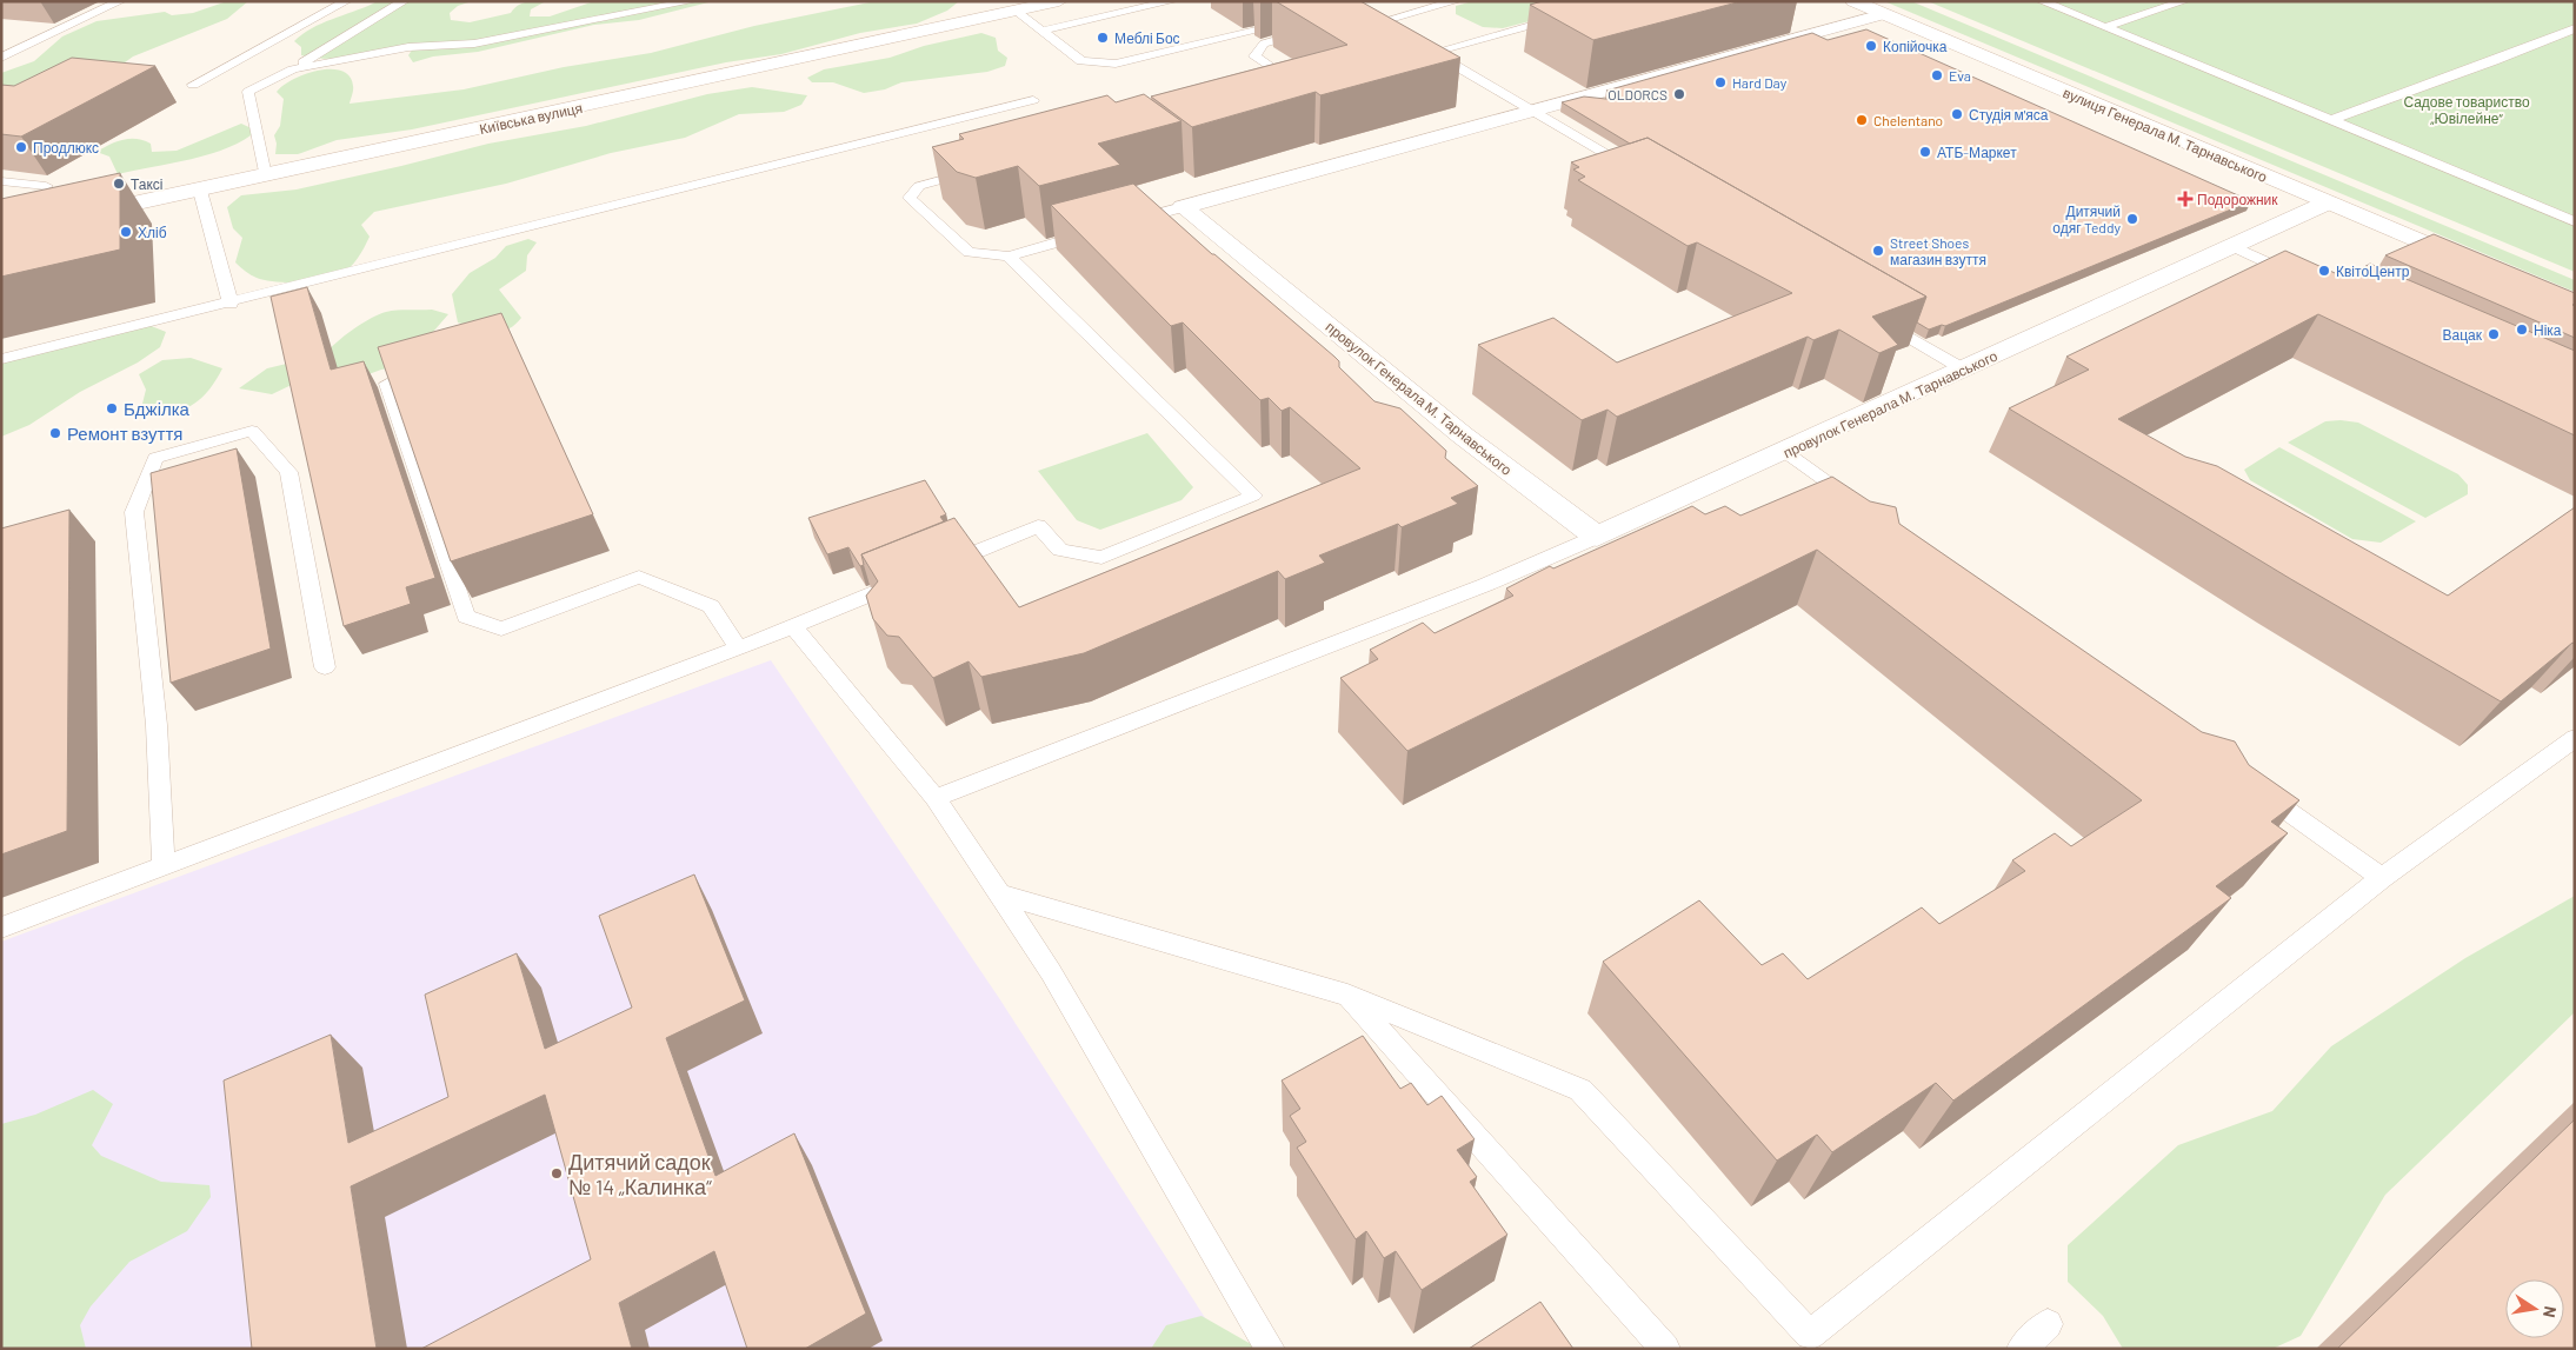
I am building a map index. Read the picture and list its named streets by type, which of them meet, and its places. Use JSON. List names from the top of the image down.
{
  "streets": {
    "street": ["Київська вулиця", "вулиця Генерала М. Тарнавського", "провулок Генерала М. Тарнавського"]
  },
  "crossings": [
    ["вулиця Генерала М. Тарнавського", "провулок Генерала М. Тарнавського"]
  ],
  "parks": ["Садове товариство „Ювілейне“"],
  "places": {
    "other": [
      "Меблі Бос",
      "Копійочка",
      "Eva",
      "Hard Day",
      "OLDORCS",
      "Студія м'яса",
      "Chelentano",
      "Продлюкс",
      "АТБ-Маркет",
      "Таксі",
      "Дитячий одяг Teddy",
      "Хліб",
      "Street Shoes магазин взуття",
      "КвітоЦентр",
      "Ніка",
      "Вацак",
      "Бджілка",
      "Ремонт взуття",
      "Дитячий садок № 14 „Калинка“"
    ],
    "health": ["Подорожник"]
  },
  "north": "right"
}
